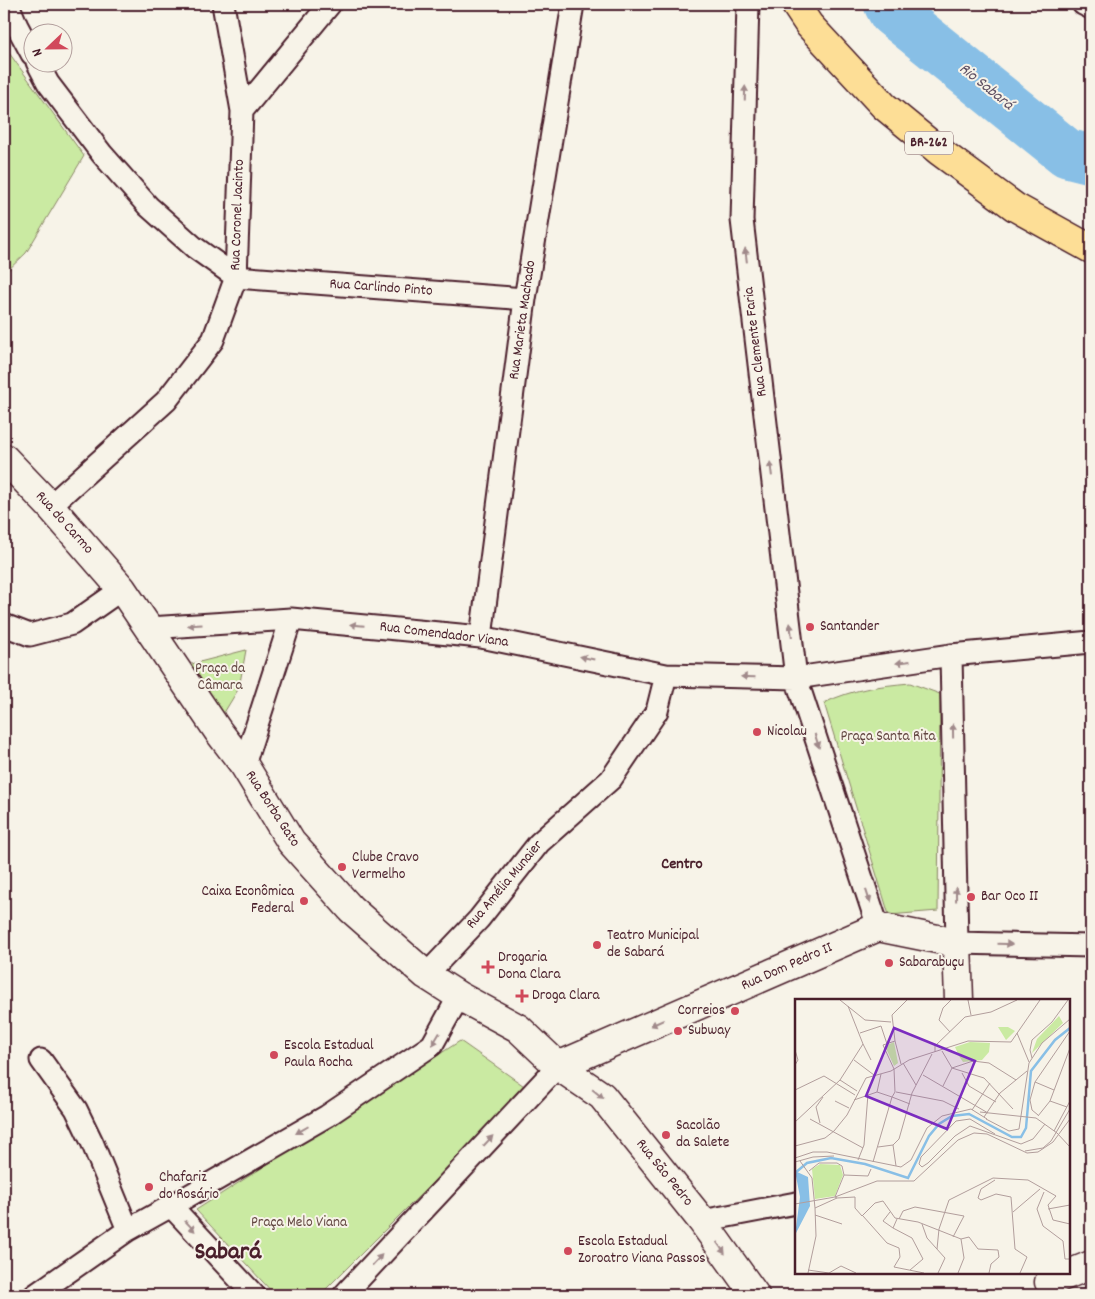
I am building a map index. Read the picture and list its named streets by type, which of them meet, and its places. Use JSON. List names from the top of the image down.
{
  "streets": {
    "main road": [
      "BR-262",
      "Rua do Carmo",
      "Rua Borba Gato",
      "Rua Dom Pedro II",
      "Rua São Pedro"
    ],
    "street": [
      "Rua Coronel Jacinto",
      "Rua Carlindo Pinto",
      "Rua Marieta Machado",
      "Rua Clemente Faria",
      "Rua Comendador Viana",
      "Rua Amélia Munaier"
    ]
  },
  "crossings": [
    ["Rua Coronel Jacinto", "Rua Carlindo Pinto"],
    ["Rua Coronel Jacinto", "Rua do Carmo"],
    ["Rua Carlindo Pinto", "Rua Marieta Machado"],
    ["Rua Marieta Machado", "Rua Comendador Viana"],
    ["Rua Clemente Faria", "Rua Comendador Viana"],
    ["Rua do Carmo", "Rua Borba Gato"],
    ["Rua Comendador Viana", "Rua Borba Gato"],
    ["Rua Comendador Viana", "Rua Amélia Munaier"],
    ["Rua Borba Gato", "Rua Amélia Munaier"],
    ["Rua Dom Pedro II", "Rua São Pedro"]
  ],
  "one_way": [
    "Rua Clemente Faria",
    "Rua Comendador Viana",
    "Rua Dom Pedro II",
    "Rua São Pedro"
  ],
  "districts": ["Centro", "Sabará"],
  "water": ["Rio Sabará"],
  "parks": ["Praça da Câmara", "Praça Santa Rita", "Praça Melo Viana"],
  "places": {
    "other": [
      "Santander",
      "Nicolau",
      "Clube Cravo Vermelho",
      "Bar Oco II",
      "Caixa Econômica Federal",
      "Teatro Municipal de Sabará",
      "Sabarabuçu",
      "Correios",
      "Subway",
      "Escola Estadual Paula Rocha",
      "Sacolão da Salete",
      "Chafariz do Rosário",
      "Escola Estadual Zoroatro Viana Passos"
    ],
    "health": ["Drogaria Dona Clara", "Droga Clara"]
  },
  "north": "left"
}
